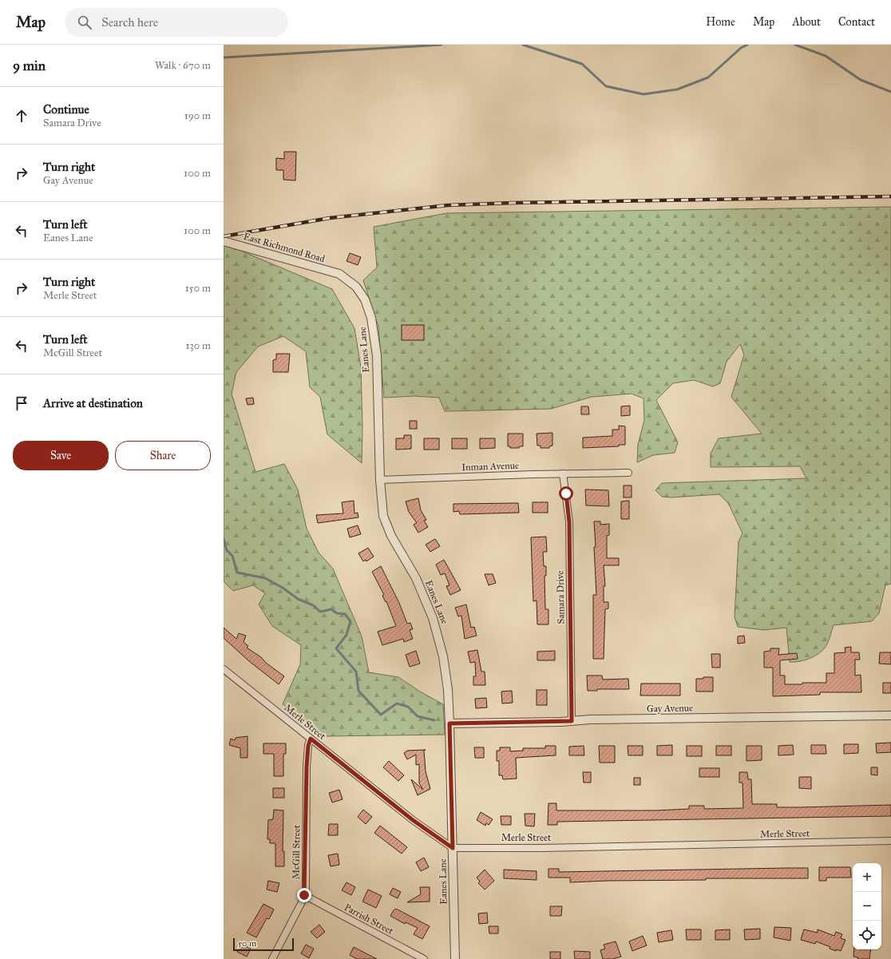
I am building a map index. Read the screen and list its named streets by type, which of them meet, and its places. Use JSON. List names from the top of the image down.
{
  "streets": {
    "street": [
      "East Richmond Road",
      "Eanes Lane",
      "Inman Avenue",
      "Samara Drive",
      "Gay Avenue",
      "Merle Street",
      "McGill Street",
      "Parrish Street"
    ]
  },
  "crossings": [
    ["East Richmond Road", "Eanes Lane"],
    ["Eanes Lane", "Inman Avenue"],
    ["Eanes Lane", "Gay Avenue"],
    ["Eanes Lane", "Merle Street"],
    ["Inman Avenue", "Samara Drive"],
    ["Samara Drive", "Gay Avenue"],
    ["Merle Street", "McGill Street"],
    ["McGill Street", "Parrish Street"]
  ],
  "scale_bar": "50 m",
  "page": {
    "header": "Map",
    "search": "Search here",
    "nav": [
      "Home",
      "Map",
      "About",
      "Contact"
    ],
    "heading": ["9 min", "Walk · 670 m"],
    "list": [
      ["Continue", "Samara Drive", "190 m"],
      ["Turn right", "Gay Avenue", "100 m"],
      ["Turn left", "Eanes Lane", "100 m"],
      ["Turn right", "Merle Street", "150 m"],
      ["Turn left", "McGill Street", "130 m"],
      "Arrive at destination"
    ],
    "buttons": ["Save", "Share"],
    "map_buttons": ["+", "−"],
    "scale": "50 m"
  }
}
